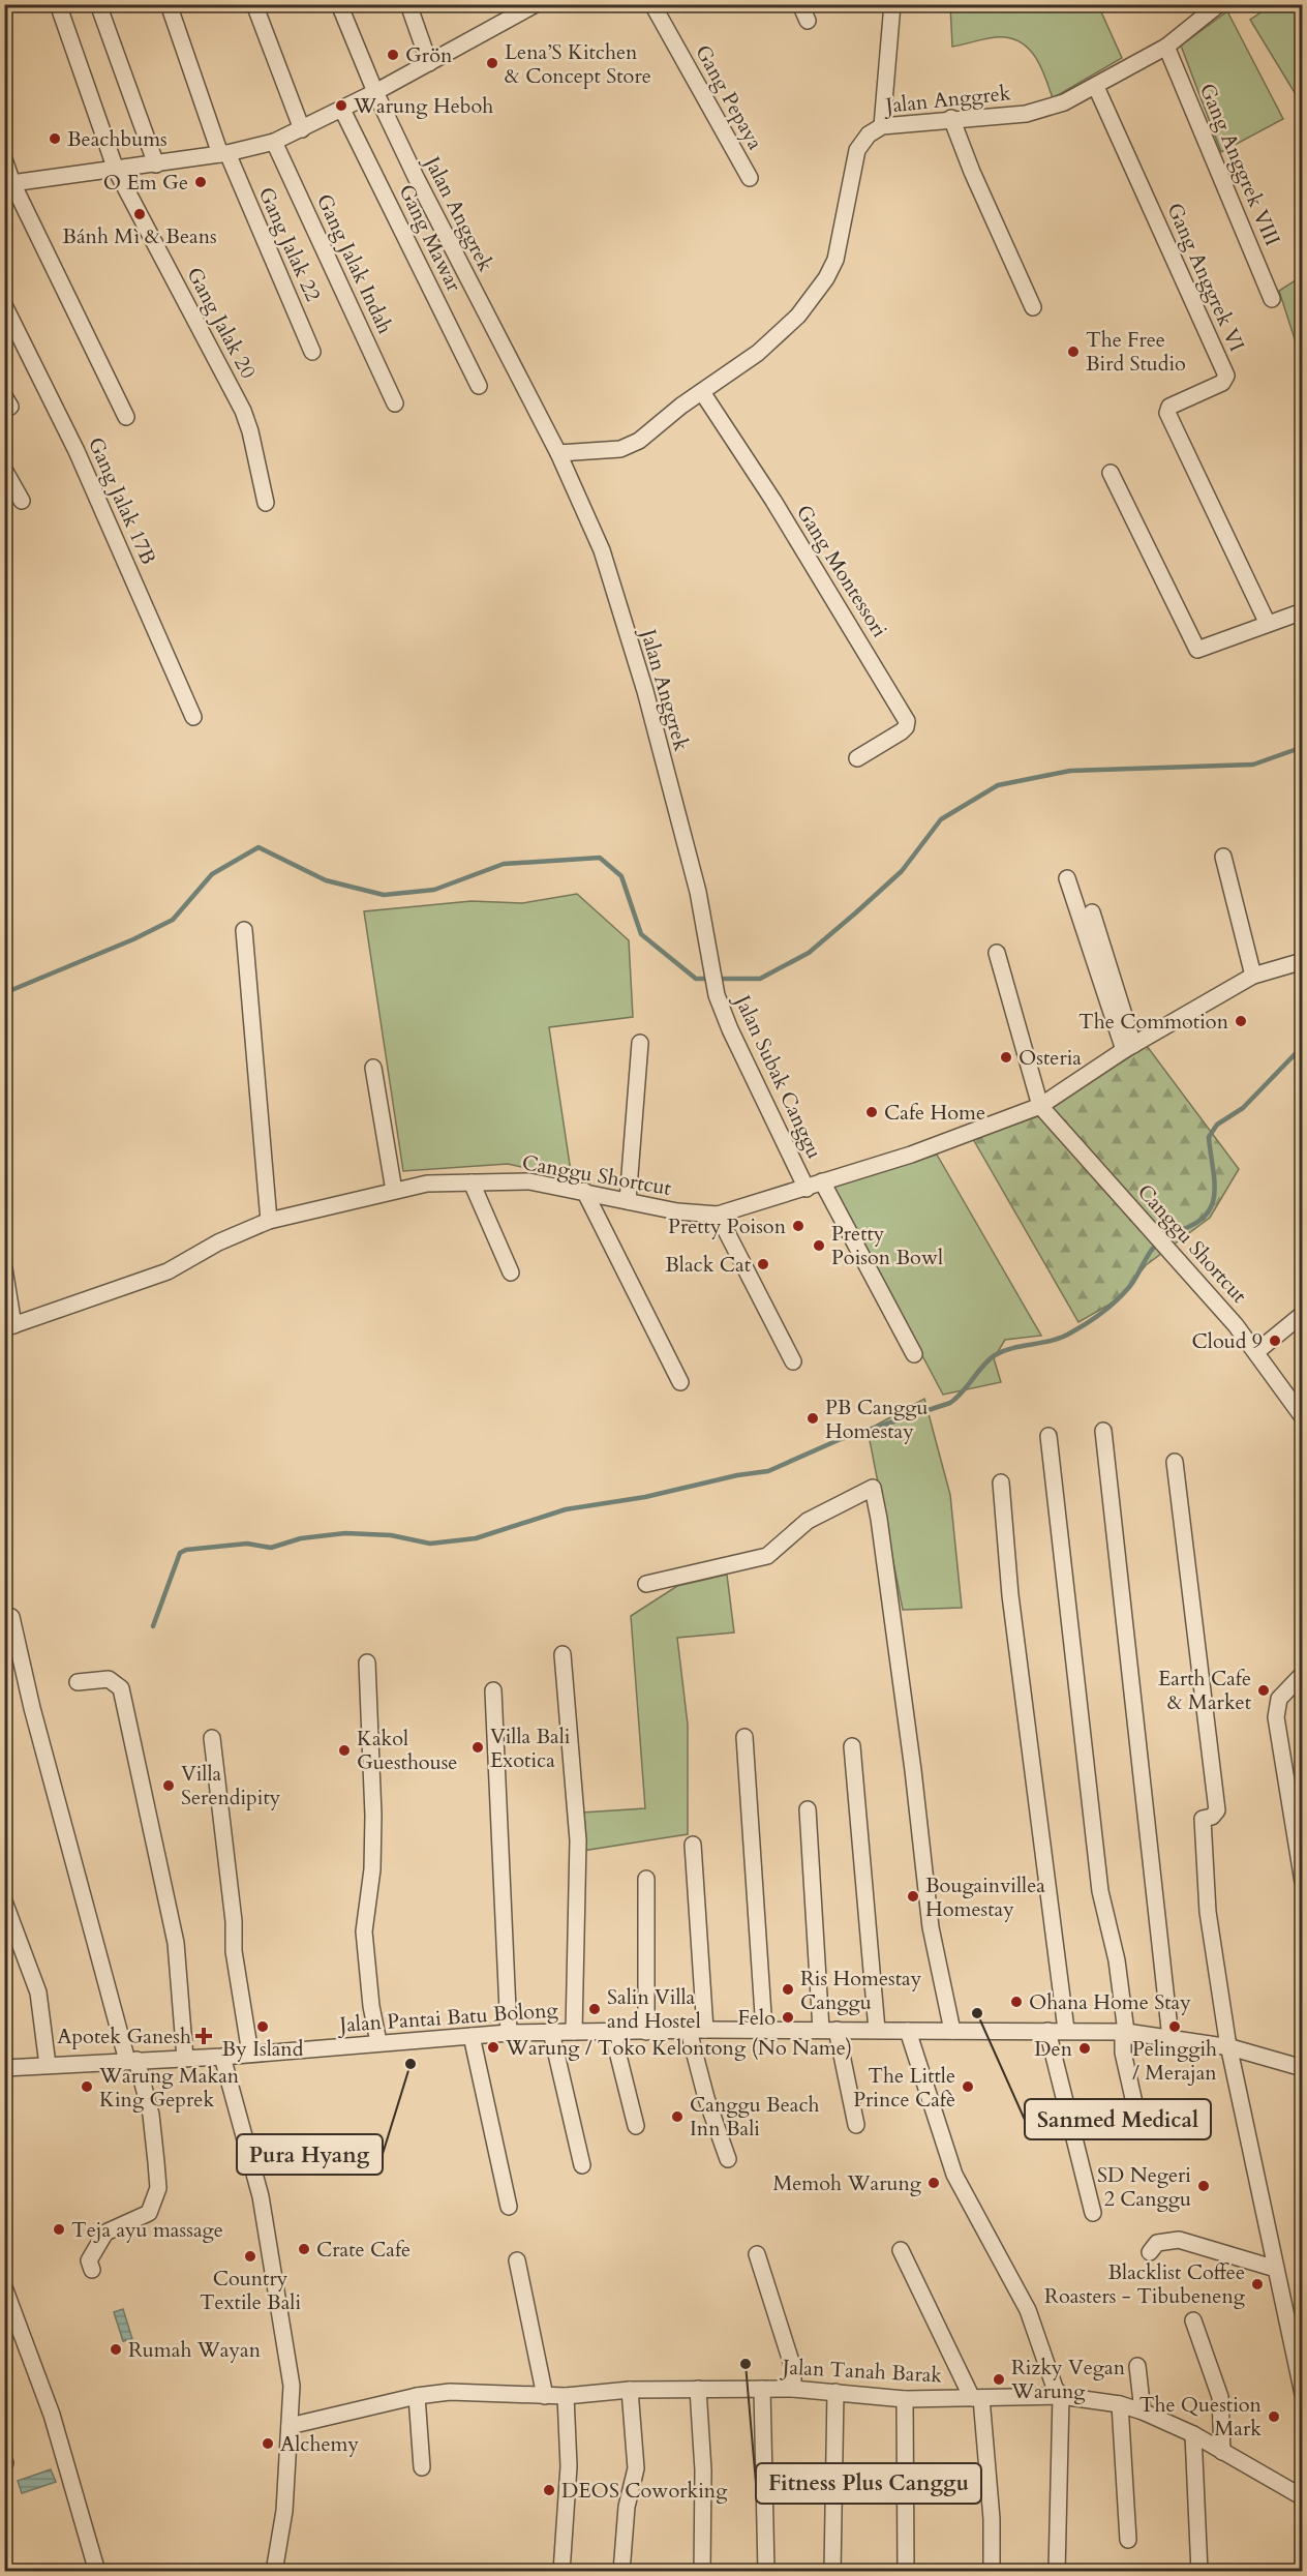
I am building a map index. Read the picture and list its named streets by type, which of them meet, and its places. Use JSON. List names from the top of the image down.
{
  "streets": {
    "street": [
      "Gang Pepaya",
      "Jalan Anggrek",
      "Gang Anggrek VIII",
      "Gang Mawar",
      "Gang Jalak 22",
      "Gang Jalak Indah",
      "Gang Anggrek VI",
      "Gang Jalak 20",
      "Gang Jalak 17B",
      "Gang Montessori",
      "Jalan Subak Canggu",
      "Canggu Shortcut",
      "Jalan Pantai Batu Bolong",
      "Jalan Tanah Barak"
    ]
  },
  "crossings": [
    ["Jalan Anggrek", "Gang Anggrek VIII"],
    ["Jalan Anggrek", "Gang Anggrek VI"],
    ["Jalan Anggrek", "Gang Montessori"],
    ["Jalan Anggrek", "Jalan Subak Canggu"],
    ["Jalan Subak Canggu", "Canggu Shortcut"]
  ],
  "places": {
    "other": [
      "Grön",
      "Lena’S Kitchen & Concept Store",
      "Warung Heboh",
      "Beachbums",
      "O Em Ge",
      "Bánh Mì & Beans",
      "The Free Bird Studio",
      "The Commotion",
      "Osteria",
      "Cafe Home",
      "Pretty Poison",
      "Pretty Poison Bowl",
      "Black Cat",
      "Cloud 9",
      "PB Canggu Homestay",
      "Earth Cafe & Market",
      "Villa Bali Exotica",
      "Kakol Guesthouse",
      "Villa Serendipity",
      "Bougainvillea Homestay",
      "Ris Homestay Canggu",
      "Ohana Home Stay",
      "Salin Villa and Hostel",
      "Sanmed Medical",
      "Felo",
      "By Island",
      "Pelinggih / Merajan",
      "Warung / Toko Kelontong (No Name)",
      "Den",
      "Pura Hyang",
      "Warung Makan King Geprek",
      "The Little Prince Cafè",
      "Canggu Beach Inn Bali",
      "Memoh Warung",
      "SD Negeri 2 Canggu",
      "Teja ayu massage",
      "Crate Cafe",
      "Country Textile Bali",
      "Blacklist Coffee Roasters - Tibubeneng",
      "Rumah Wayan",
      "Fitness Plus Canggu",
      "Rizky Vegan Warung",
      "The Question Mark",
      "Alchemy",
      "DEOS Coworking"
    ],
    "health": ["Apotek Ganesh"]
  }
}
